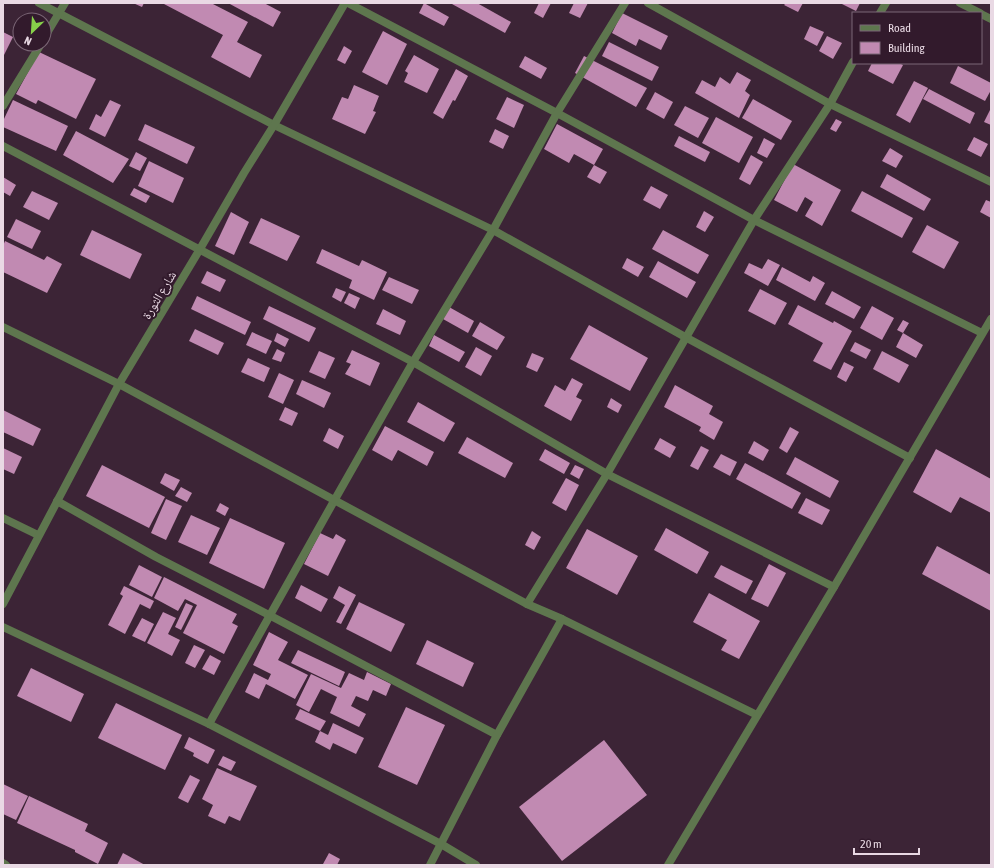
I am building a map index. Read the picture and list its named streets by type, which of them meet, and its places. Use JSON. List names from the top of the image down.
{
  "streets": {
    "street": ["شارع الثورة"]
  },
  "legend": ["Road", "Building"],
  "scale_bar": "20 m",
  "north": "bottom left"
}
